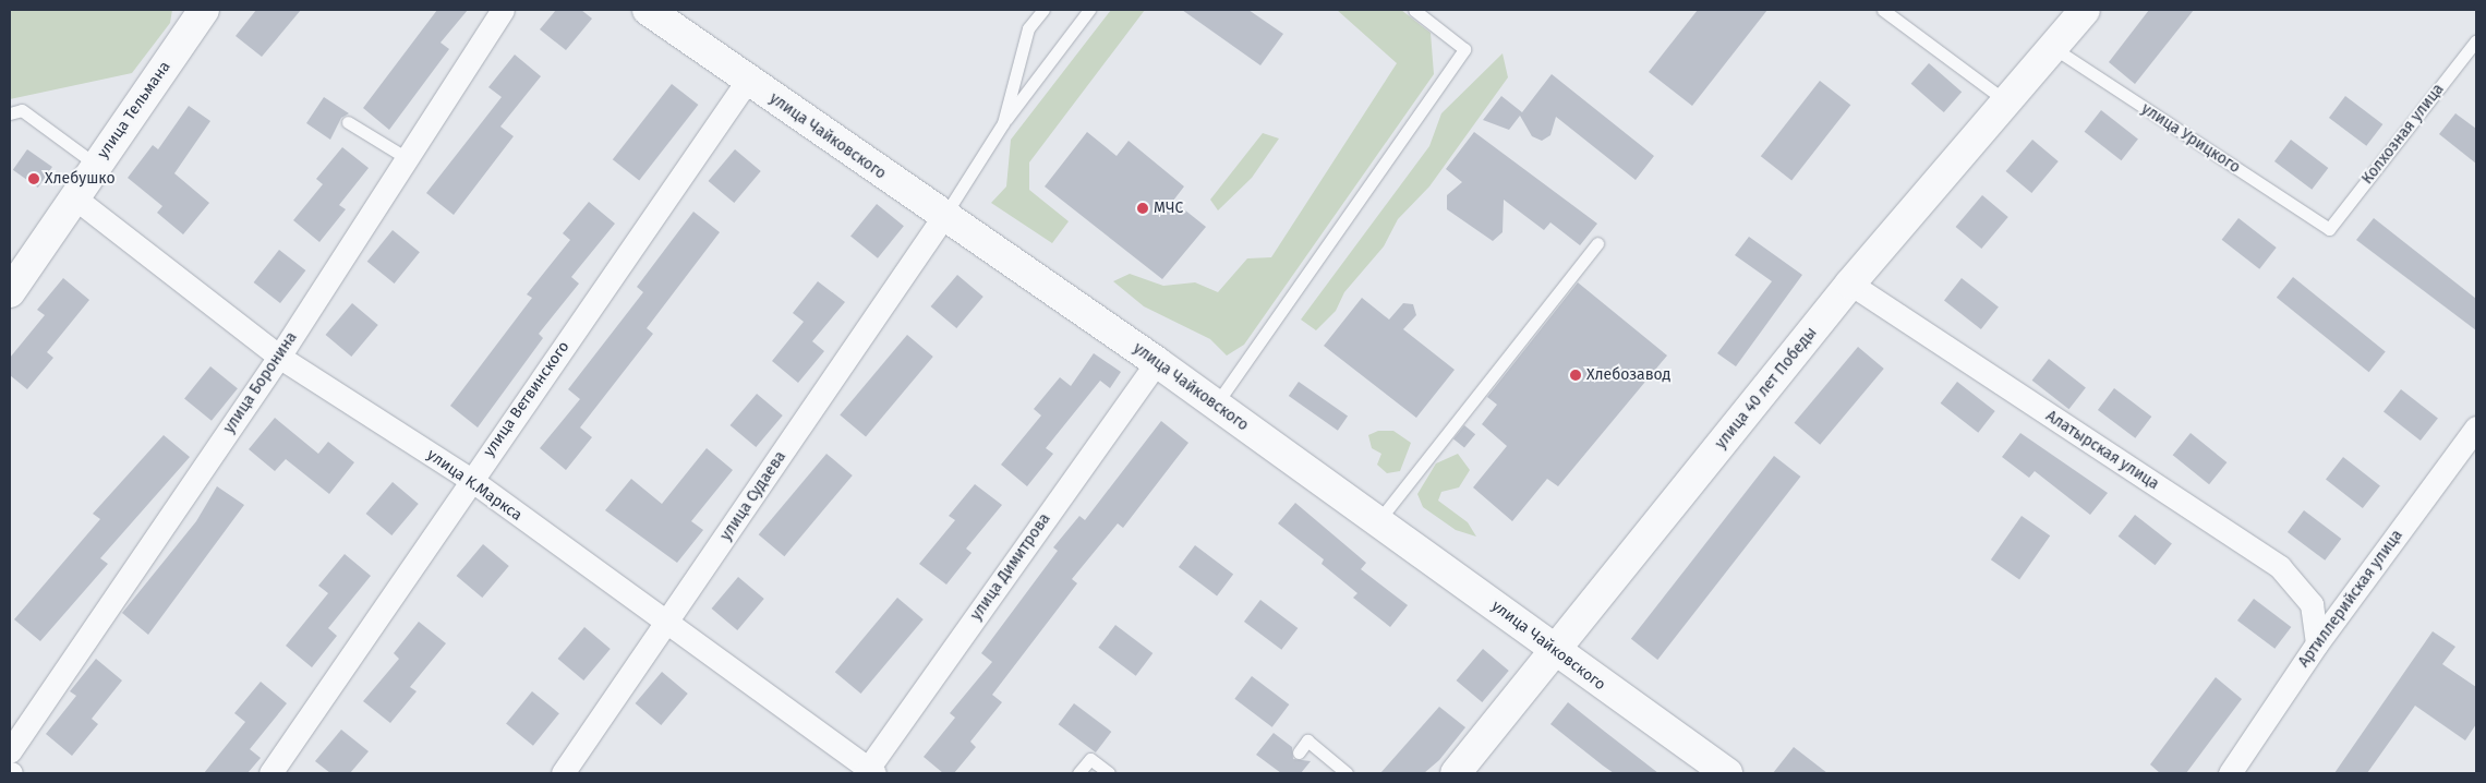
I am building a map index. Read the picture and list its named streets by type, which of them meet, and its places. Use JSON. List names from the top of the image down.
{
  "streets": {
    "street": [
      "улица Тельмана",
      "улица Чайковского",
      "улица Боронина",
      "улица 40 лет Победы",
      "улица Ветвинского",
      "Алатырская улица",
      "улица К.Маркса",
      "улица Судаева",
      "улица Димитрова",
      "Артиллерийская улица"
    ],
    "lane": ["Колхозная улица", "улица Урицкого"]
  },
  "crossings": [
    ["улица Тельмана", "улица К.Маркса"],
    ["Колхозная улица", "улица Урицкого"],
    ["улица Чайковского", "улица 40 лет Победы"],
    ["улица Чайковского", "улица Ветвинского"],
    ["улица Чайковского", "улица Судаева"],
    ["улица Чайковского", "улица Димитрова"],
    ["улица Урицкого", "улица 40 лет Победы"],
    ["улица Боронина", "улица К.Маркса"],
    ["улица 40 лет Победы", "Алатырская улица"],
    ["улица Ветвинского", "улица К.Маркса"],
    ["Алатырская улица", "Артиллерийская улица"],
    ["улица К.Маркса", "улица Судаева"],
    ["улица К.Маркса", "улица Димитрова"]
  ],
  "places": ["Хлебушко", "МЧС", "Хлебозавод"]
}
